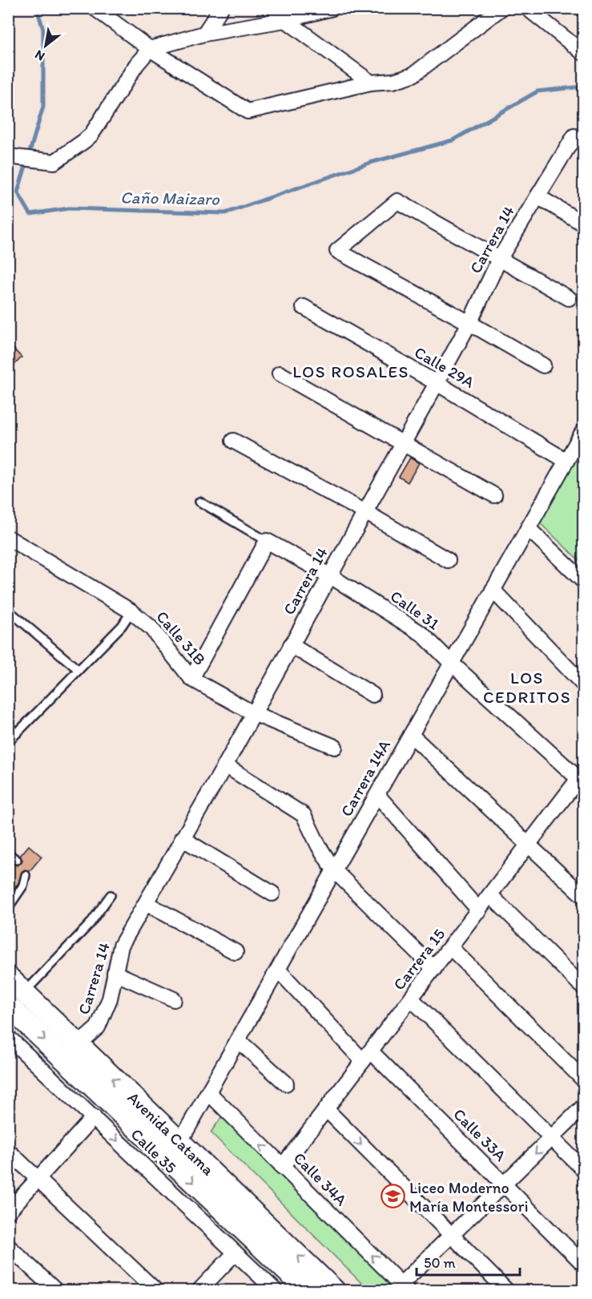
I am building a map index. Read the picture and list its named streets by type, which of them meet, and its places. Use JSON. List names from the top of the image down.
{
  "streets": {
    "main road": ["Avenida Catama"],
    "street": [
      "Carrera 14",
      "Calle 29A",
      "Calle 31",
      "Calle 31B",
      "Carrera 14A",
      "Carrera 15",
      "Calle 33A",
      "Calle 35",
      "Calle 34A"
    ]
  },
  "crossings": [
    ["Carrera 14", "Calle 29A"],
    ["Carrera 14", "Calle 31"],
    ["Carrera 14", "Calle 31B"],
    ["Carrera 14", "Avenida Catama"],
    ["Calle 29A", "Carrera 14A"],
    ["Calle 31", "Carrera 14A"],
    ["Calle 31", "Carrera 15"],
    ["Carrera 14A", "Avenida Catama"],
    ["Carrera 14A", "Calle 33A"],
    ["Carrera 14A", "Calle 34A"],
    ["Carrera 15", "Calle 33A"],
    ["Carrera 15", "Calle 34A"]
  ],
  "districts": ["LOS ROSALES", "LOS CEDRITOS"],
  "water": ["Caño Maizaro"],
  "places": {
    "school or university": ["Liceo Moderno María Montessori"]
  },
  "scale_bar": "50 m",
  "north": "bottom left"
}
